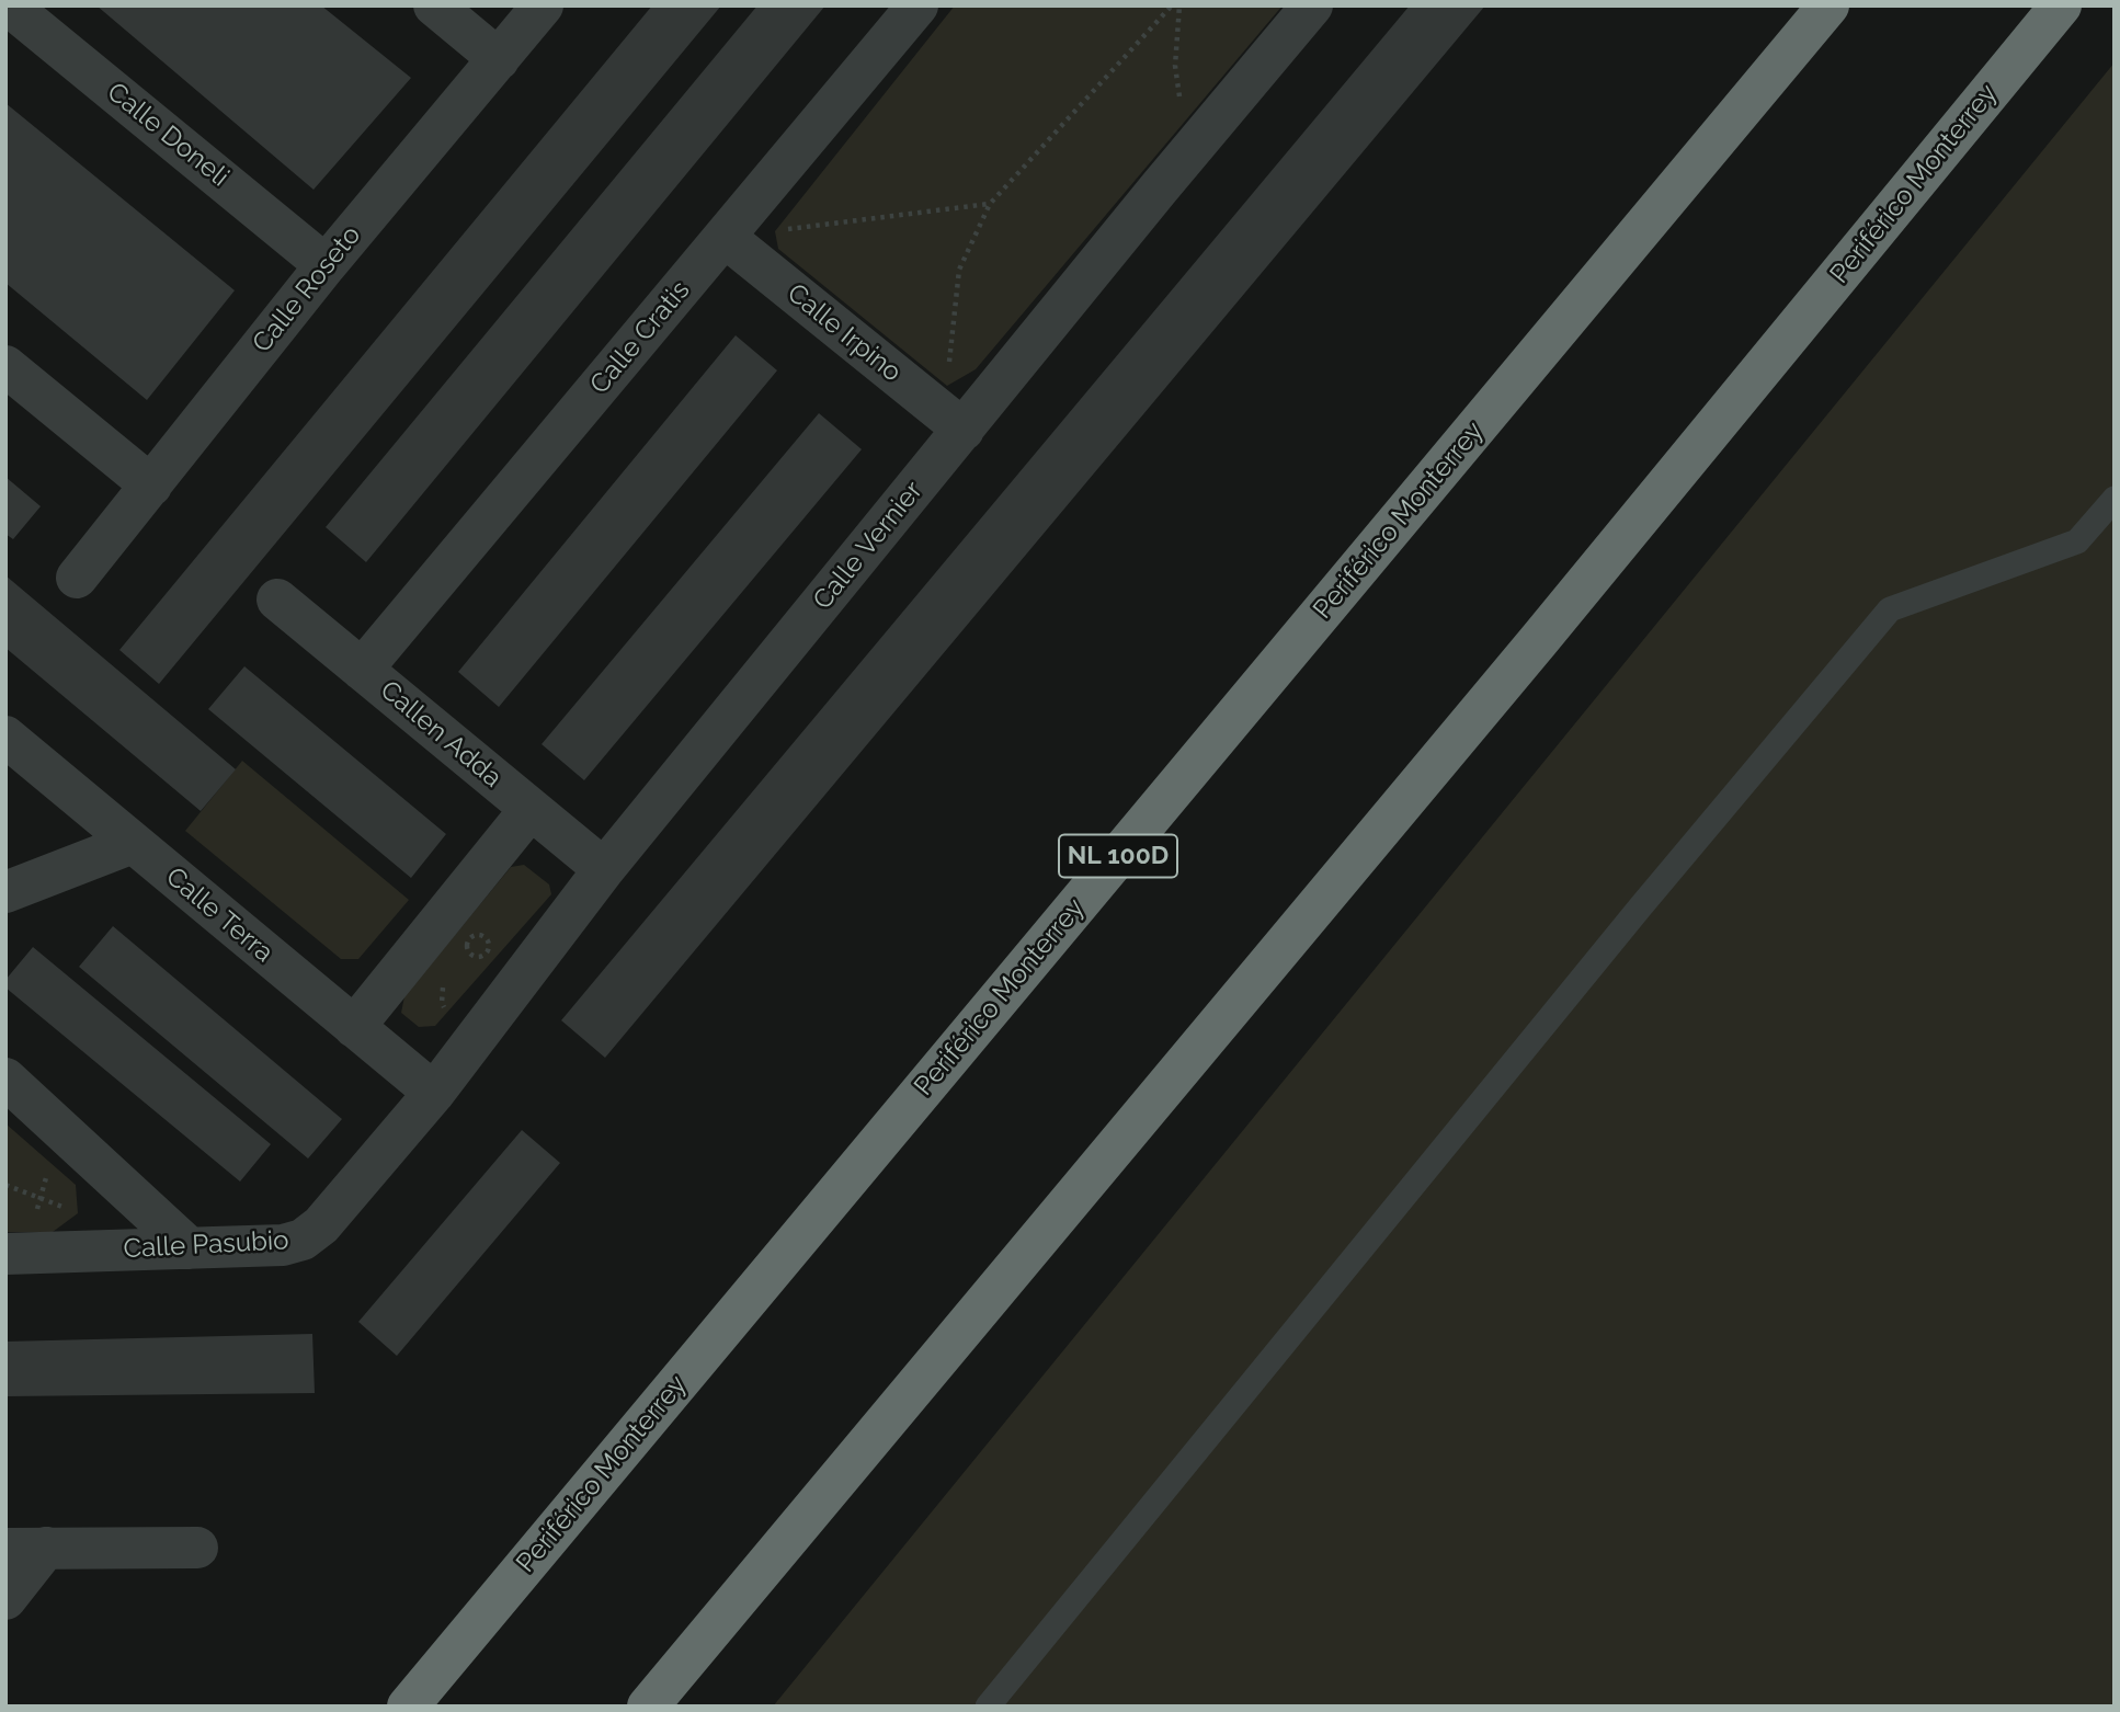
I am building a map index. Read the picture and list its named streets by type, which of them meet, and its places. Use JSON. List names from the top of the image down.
{
  "streets": {
    "highway": ["Periférico Monterrey", "NL 100D"],
    "street": [
      "Calle Doneli",
      "Calle Roseto",
      "Calle Irpino",
      "Calle Cratis",
      "Calle Vernier",
      "Callen Adda",
      "Calle Terra",
      "Calle Pasubio"
    ]
  },
  "crossings": [
    ["Calle Doneli", "Calle Roseto"],
    ["Calle Irpino", "Calle Cratis"],
    ["Calle Irpino", "Calle Vernier"],
    ["Calle Cratis", "Callen Adda"],
    ["Calle Vernier", "Callen Adda"],
    ["Calle Vernier", "Calle Terra"],
    ["Calle Vernier", "Calle Pasubio"],
    ["Calle Terra", "Calle Pasubio"]
  ]
}
